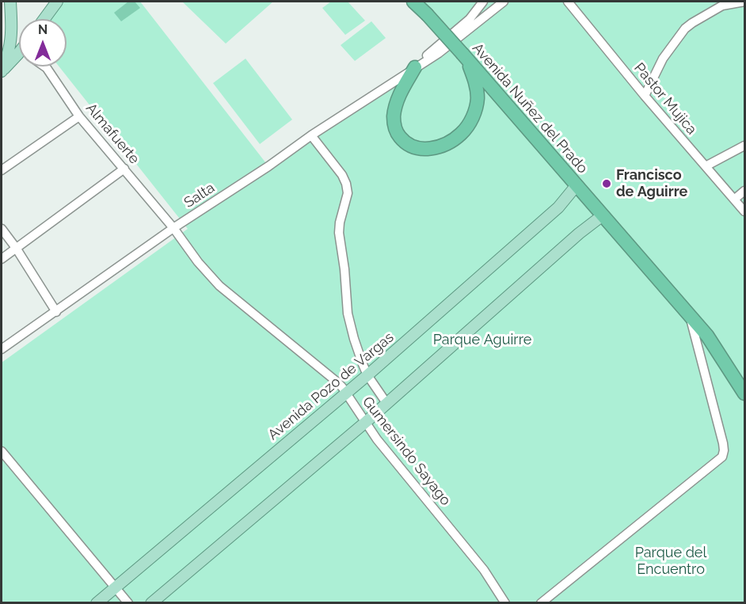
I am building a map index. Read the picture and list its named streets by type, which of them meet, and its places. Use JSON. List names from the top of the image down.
{
  "streets": {
    "highway": ["Avenida Nuñez del Prado"],
    "main road": ["Avenida Pozo de Vargas"],
    "street": [
      "Pastor Mujica",
      "Almafuerte",
      "Salta",
      "Gumersindo Sayago"
    ]
  },
  "crossings": [
    ["Avenida Nuñez del Prado", "Avenida Pozo de Vargas"],
    ["Almafuerte", "Salta"],
    ["Almafuerte", "Gumersindo Sayago"],
    ["Salta", "Gumersindo Sayago"],
    ["Avenida Pozo de Vargas", "Gumersindo Sayago"]
  ],
  "parks": ["Parque Aguirre", "Parque del Encuentro"],
  "places": ["Francisco de Aguirre"],
  "north": "top"
}
